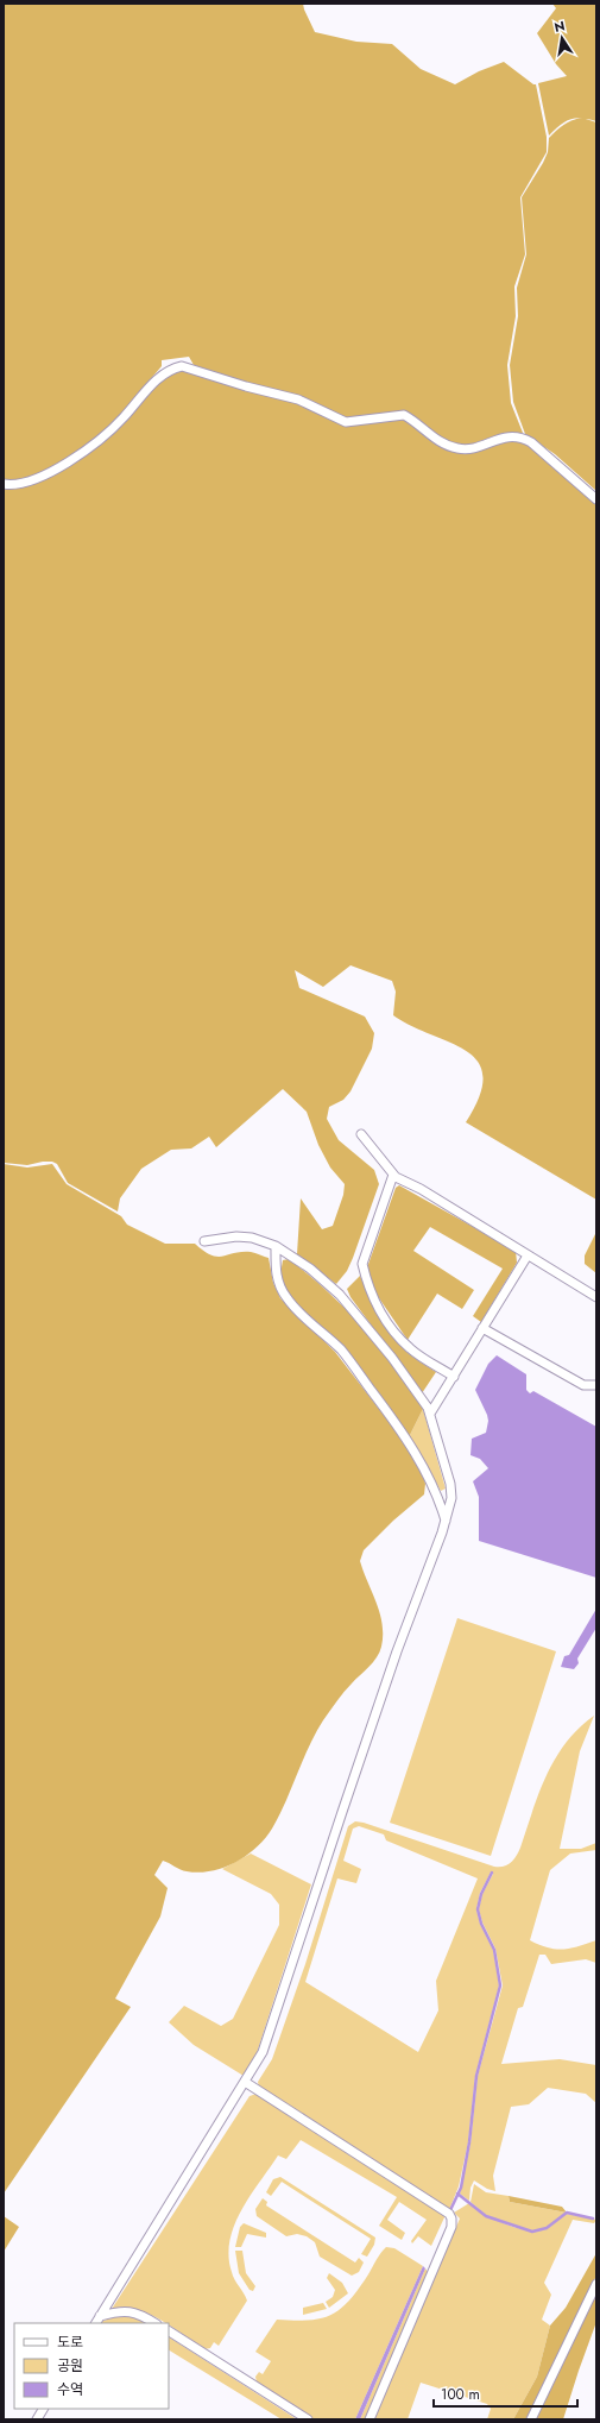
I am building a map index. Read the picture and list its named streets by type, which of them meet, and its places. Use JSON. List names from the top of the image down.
{
  "legend": ["도로", "공원", "수역"],
  "scale_bar": "100 m",
  "north": "top"
}
